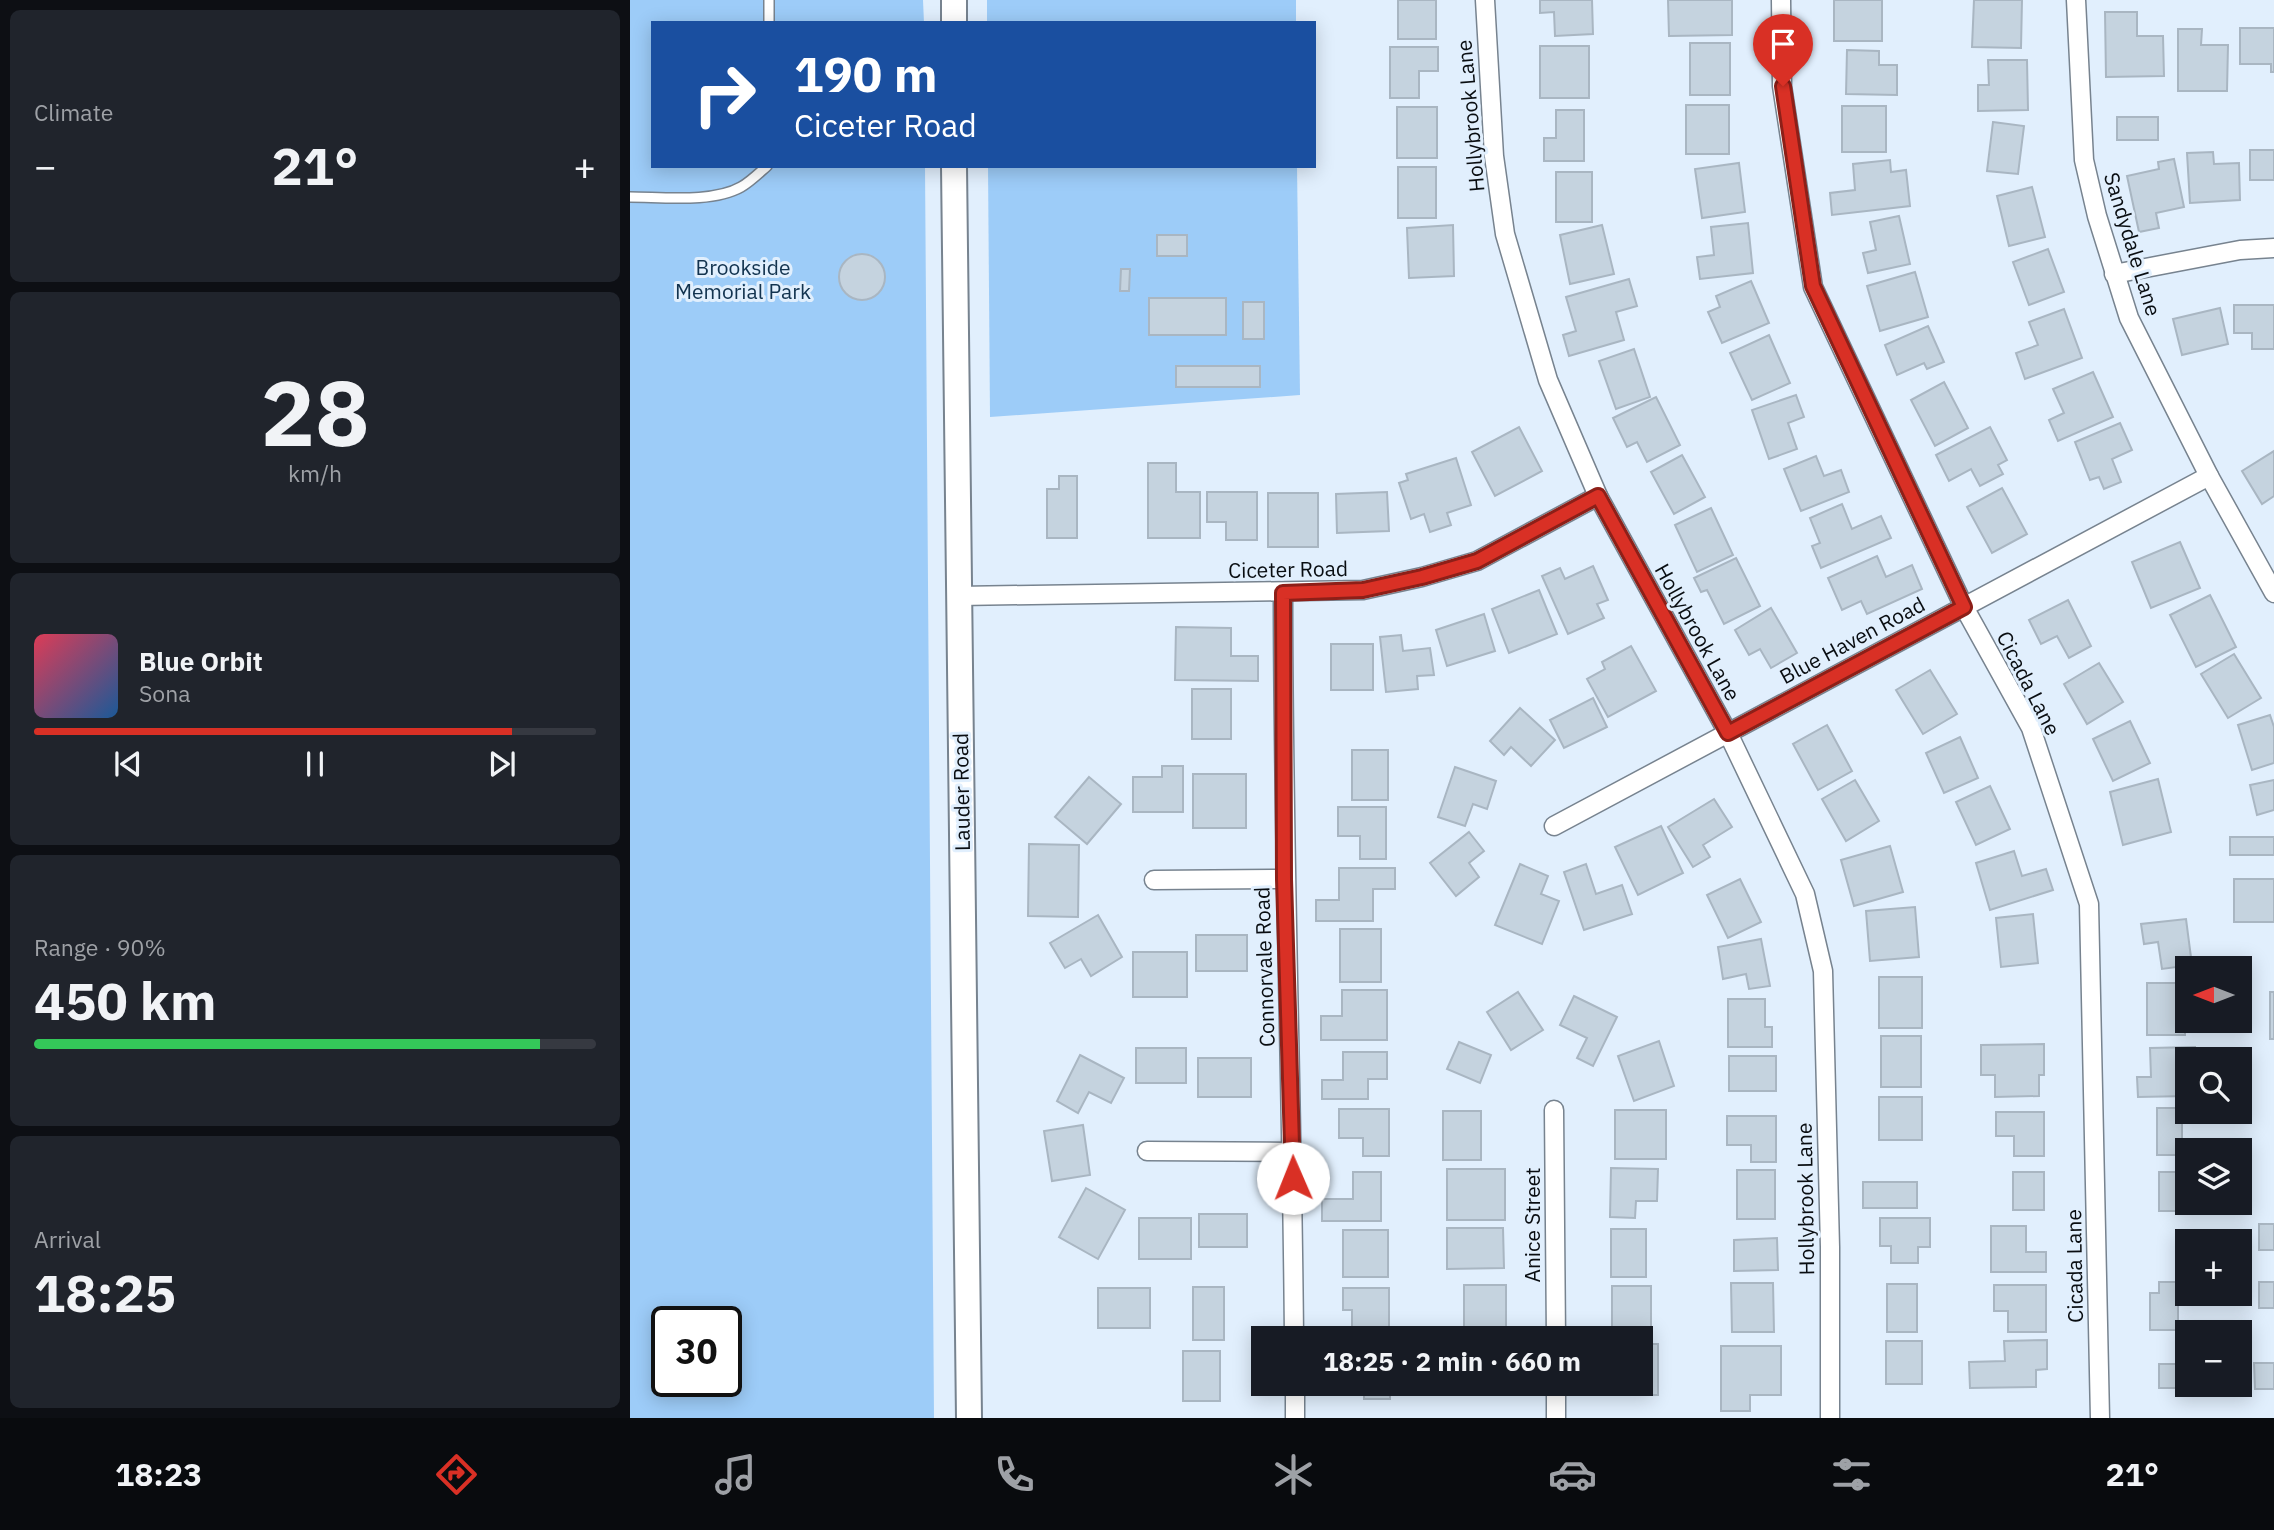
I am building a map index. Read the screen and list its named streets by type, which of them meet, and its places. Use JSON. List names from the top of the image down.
{
  "streets": {
    "main road": ["Lauder Road"],
    "street": [
      "Hollybrook Lane",
      "Sandydale Lane",
      "Ciceter Road",
      "Blue Haven Road",
      "Cicada Lane",
      "Connorvale Road",
      "Anice Street"
    ]
  },
  "crossings": [
    ["Hollybrook Lane", "Ciceter Road"],
    ["Hollybrook Lane", "Blue Haven Road"],
    ["Sandydale Lane", "Blue Haven Road"],
    ["Ciceter Road", "Lauder Road"],
    ["Ciceter Road", "Connorvale Road"],
    ["Blue Haven Road", "Cicada Lane"]
  ],
  "parks": ["Brookside Memorial Park"],
  "north": "left",
  "page": {
    "tile": [
      "Climate",
      ["28", "km/h"],
      ["Range · 90%", "450 km"],
      ["Arrival", "18:25"]
    ],
    "turn": ["190 m", "Ciceter Road"],
    "heat": ["−", "21°", "+"],
    "song": ["Blue Orbit", "Sona"],
    "map_buttons": ["+", "−"],
    "limit": "30",
    "trip": "18:25 · 2 min · 660 m",
    "tabs": ["18:23", "21°"]
  }
}
